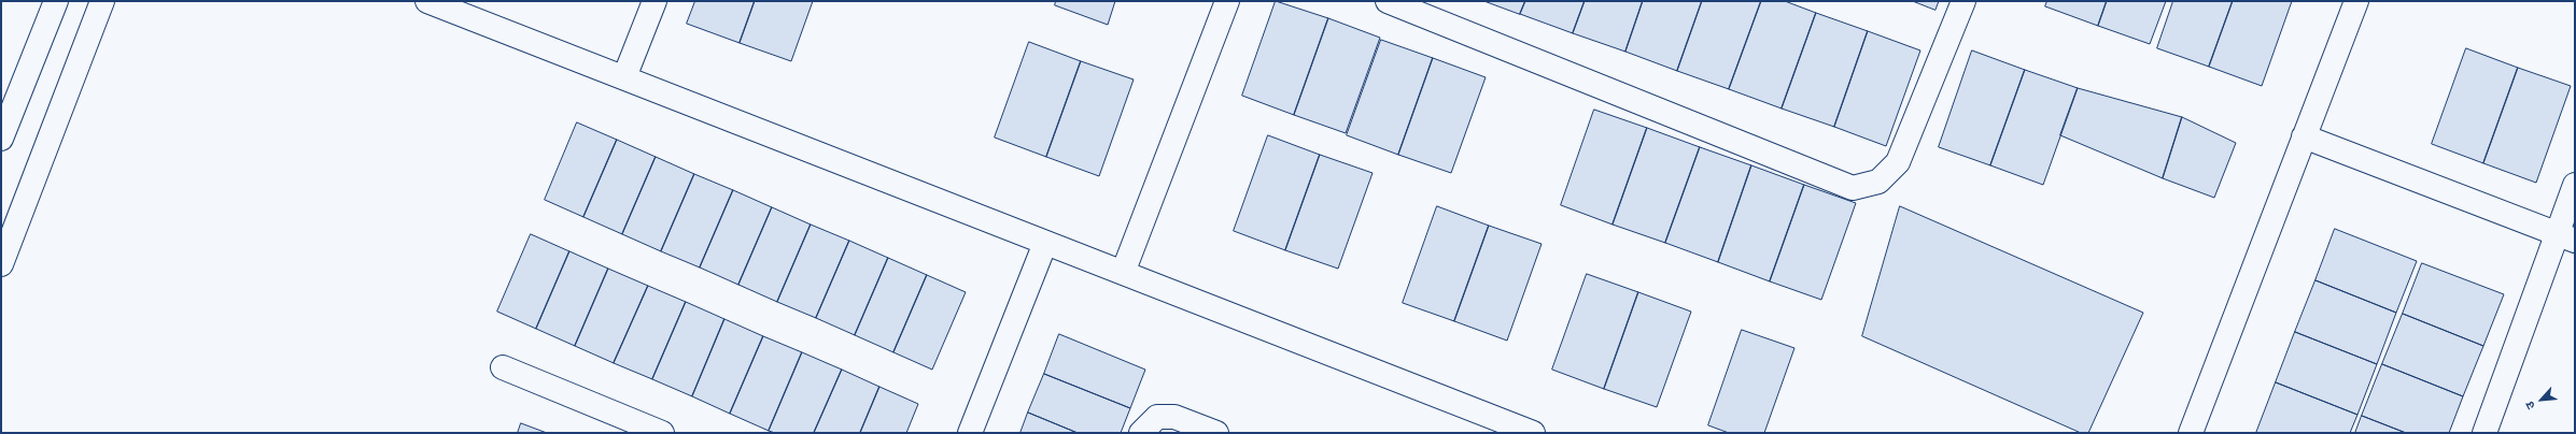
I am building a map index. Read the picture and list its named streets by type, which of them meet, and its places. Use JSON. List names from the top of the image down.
{
  "north": "bottom left"
}
